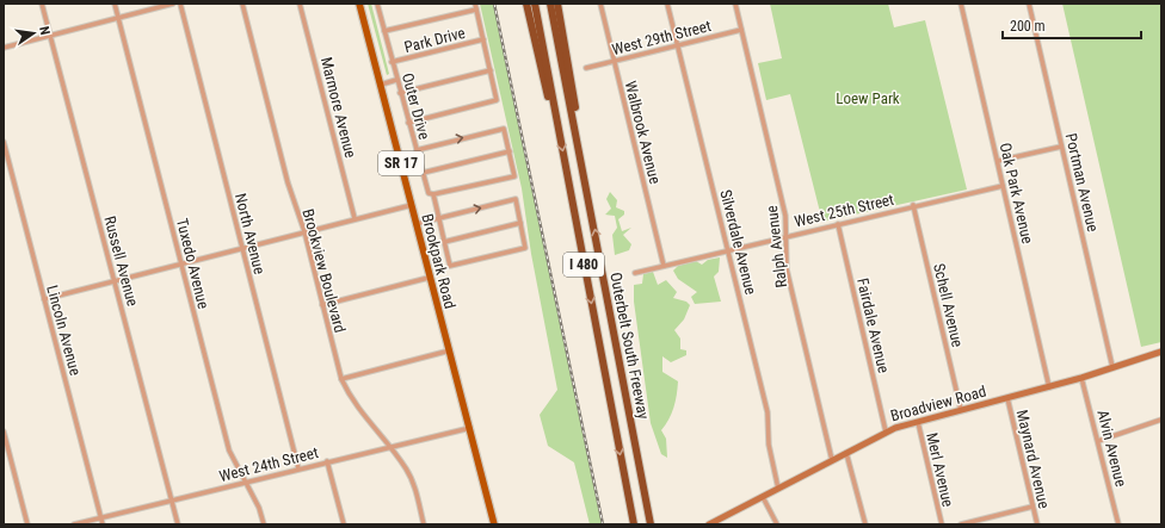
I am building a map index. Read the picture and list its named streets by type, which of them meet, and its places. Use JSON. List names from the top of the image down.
{
  "streets": {
    "highway": ["I 480", "Outerbelt South Freeway"],
    "main road": ["SR 17", "Brookpark Road", "Broadview Road"],
    "street": [
      "West 29th Street",
      "Park Drive",
      "Outer Drive",
      "Marmore Avenue",
      "Walbrook Avenue",
      "Portman Avenue",
      "Oak Park Avenue",
      "West 25th Street",
      "North Avenue",
      "Silverdale Avenue",
      "Ralph Avenue",
      "Russell Avenue",
      "Tuxedo Avenue",
      "Brookview Boulevard",
      "Schell Avenue",
      "Fairdale Avenue",
      "Lincoln Avenue",
      "Alvin Avenue",
      "Maynard Avenue",
      "West 24th Street",
      "Merl Avenue"
    ]
  },
  "crossings": [
    ["West 29th Street", "Walbrook Avenue"],
    ["West 29th Street", "Silverdale Avenue"],
    ["West 29th Street", "Ralph Avenue"],
    ["Park Drive", "Outer Drive"],
    ["Walbrook Avenue", "West 25th Street"],
    ["Portman Avenue", "Broadview Road"],
    ["Oak Park Avenue", "West 25th Street"],
    ["Oak Park Avenue", "Broadview Road"],
    ["West 25th Street", "Silverdale Avenue"],
    ["West 25th Street", "Ralph Avenue"],
    ["West 25th Street", "Schell Avenue"],
    ["West 25th Street", "Fairdale Avenue"],
    ["North Avenue", "West 24th Street"],
    ["Silverdale Avenue", "Broadview Road"],
    ["Ralph Avenue", "Broadview Road"],
    ["Russell Avenue", "West 24th Street"],
    ["Brookpark Road", "West 24th Street"],
    ["Tuxedo Avenue", "West 24th Street"],
    ["Brookview Boulevard", "West 24th Street"],
    ["Schell Avenue", "Broadview Road"],
    ["Fairdale Avenue", "Broadview Road"],
    ["Lincoln Avenue", "West 24th Street"],
    ["Broadview Road", "Alvin Avenue"],
    ["Broadview Road", "Maynard Avenue"],
    ["Broadview Road", "Merl Avenue"]
  ],
  "parks": ["Loew Park"],
  "scale_bar": "200 m",
  "north": "right"
}
